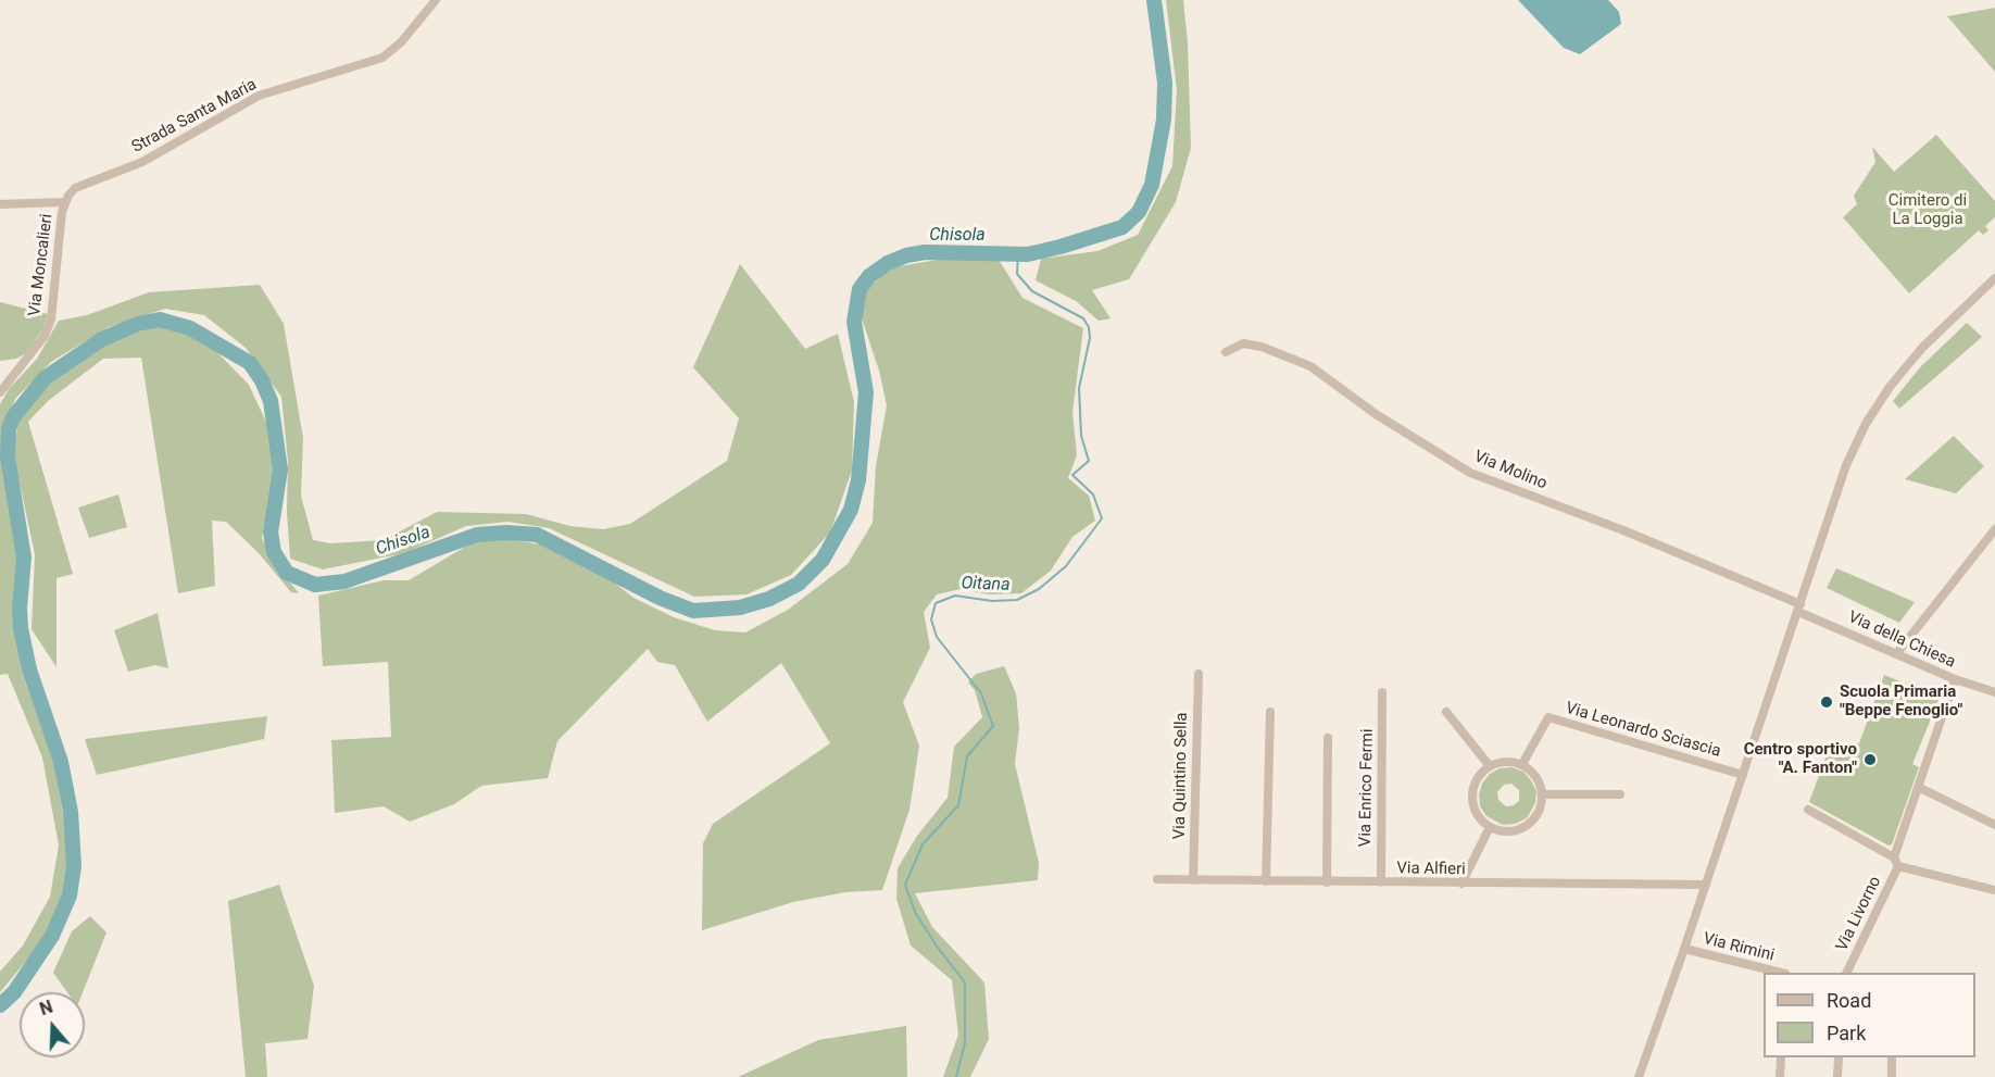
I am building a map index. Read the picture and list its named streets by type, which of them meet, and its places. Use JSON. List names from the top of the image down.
{
  "streets": {
    "street": [
      "Strada Santa Maria",
      "Via Moncalieri",
      "Via Molino",
      "Via della Chiesa",
      "Via Leonardo Sciascia",
      "Via Quintino Sella",
      "Via Enrico Fermi",
      "Via Alfieri",
      "Via Livorno",
      "Via Rimini"
    ]
  },
  "crossings": [
    ["Strada Santa Maria", "Via Moncalieri"],
    ["Via Molino", "Via della Chiesa"],
    ["Via Quintino Sella", "Via Alfieri"],
    ["Via Enrico Fermi", "Via Alfieri"]
  ],
  "water": ["Chisola", "Oitana"],
  "parks": ["Cimitero di La Loggia"],
  "places": ["Scuola Primaria \"Beppe Fenoglio\"", "Centro sportivo \"A. Fanton\""],
  "legend": ["Road", "Park"],
  "north": "top"
}
